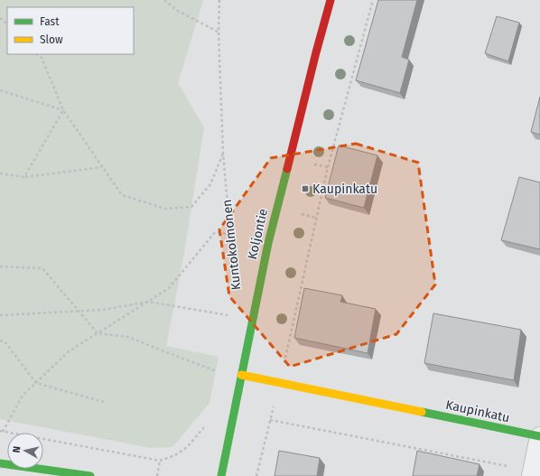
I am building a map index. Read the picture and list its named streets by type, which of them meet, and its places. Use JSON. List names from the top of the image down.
{
  "streets": {
    "street": ["Koljontie", "Kaupinkatu"],
    "path": ["Kuntokolmonen"]
  },
  "crossings": [
    ["Koljontie", "Kaupinkatu"]
  ],
  "places": {
    "transit": ["Kaupinkatu"]
  },
  "legend": ["Fast", "Slow"],
  "north": "left"
}
